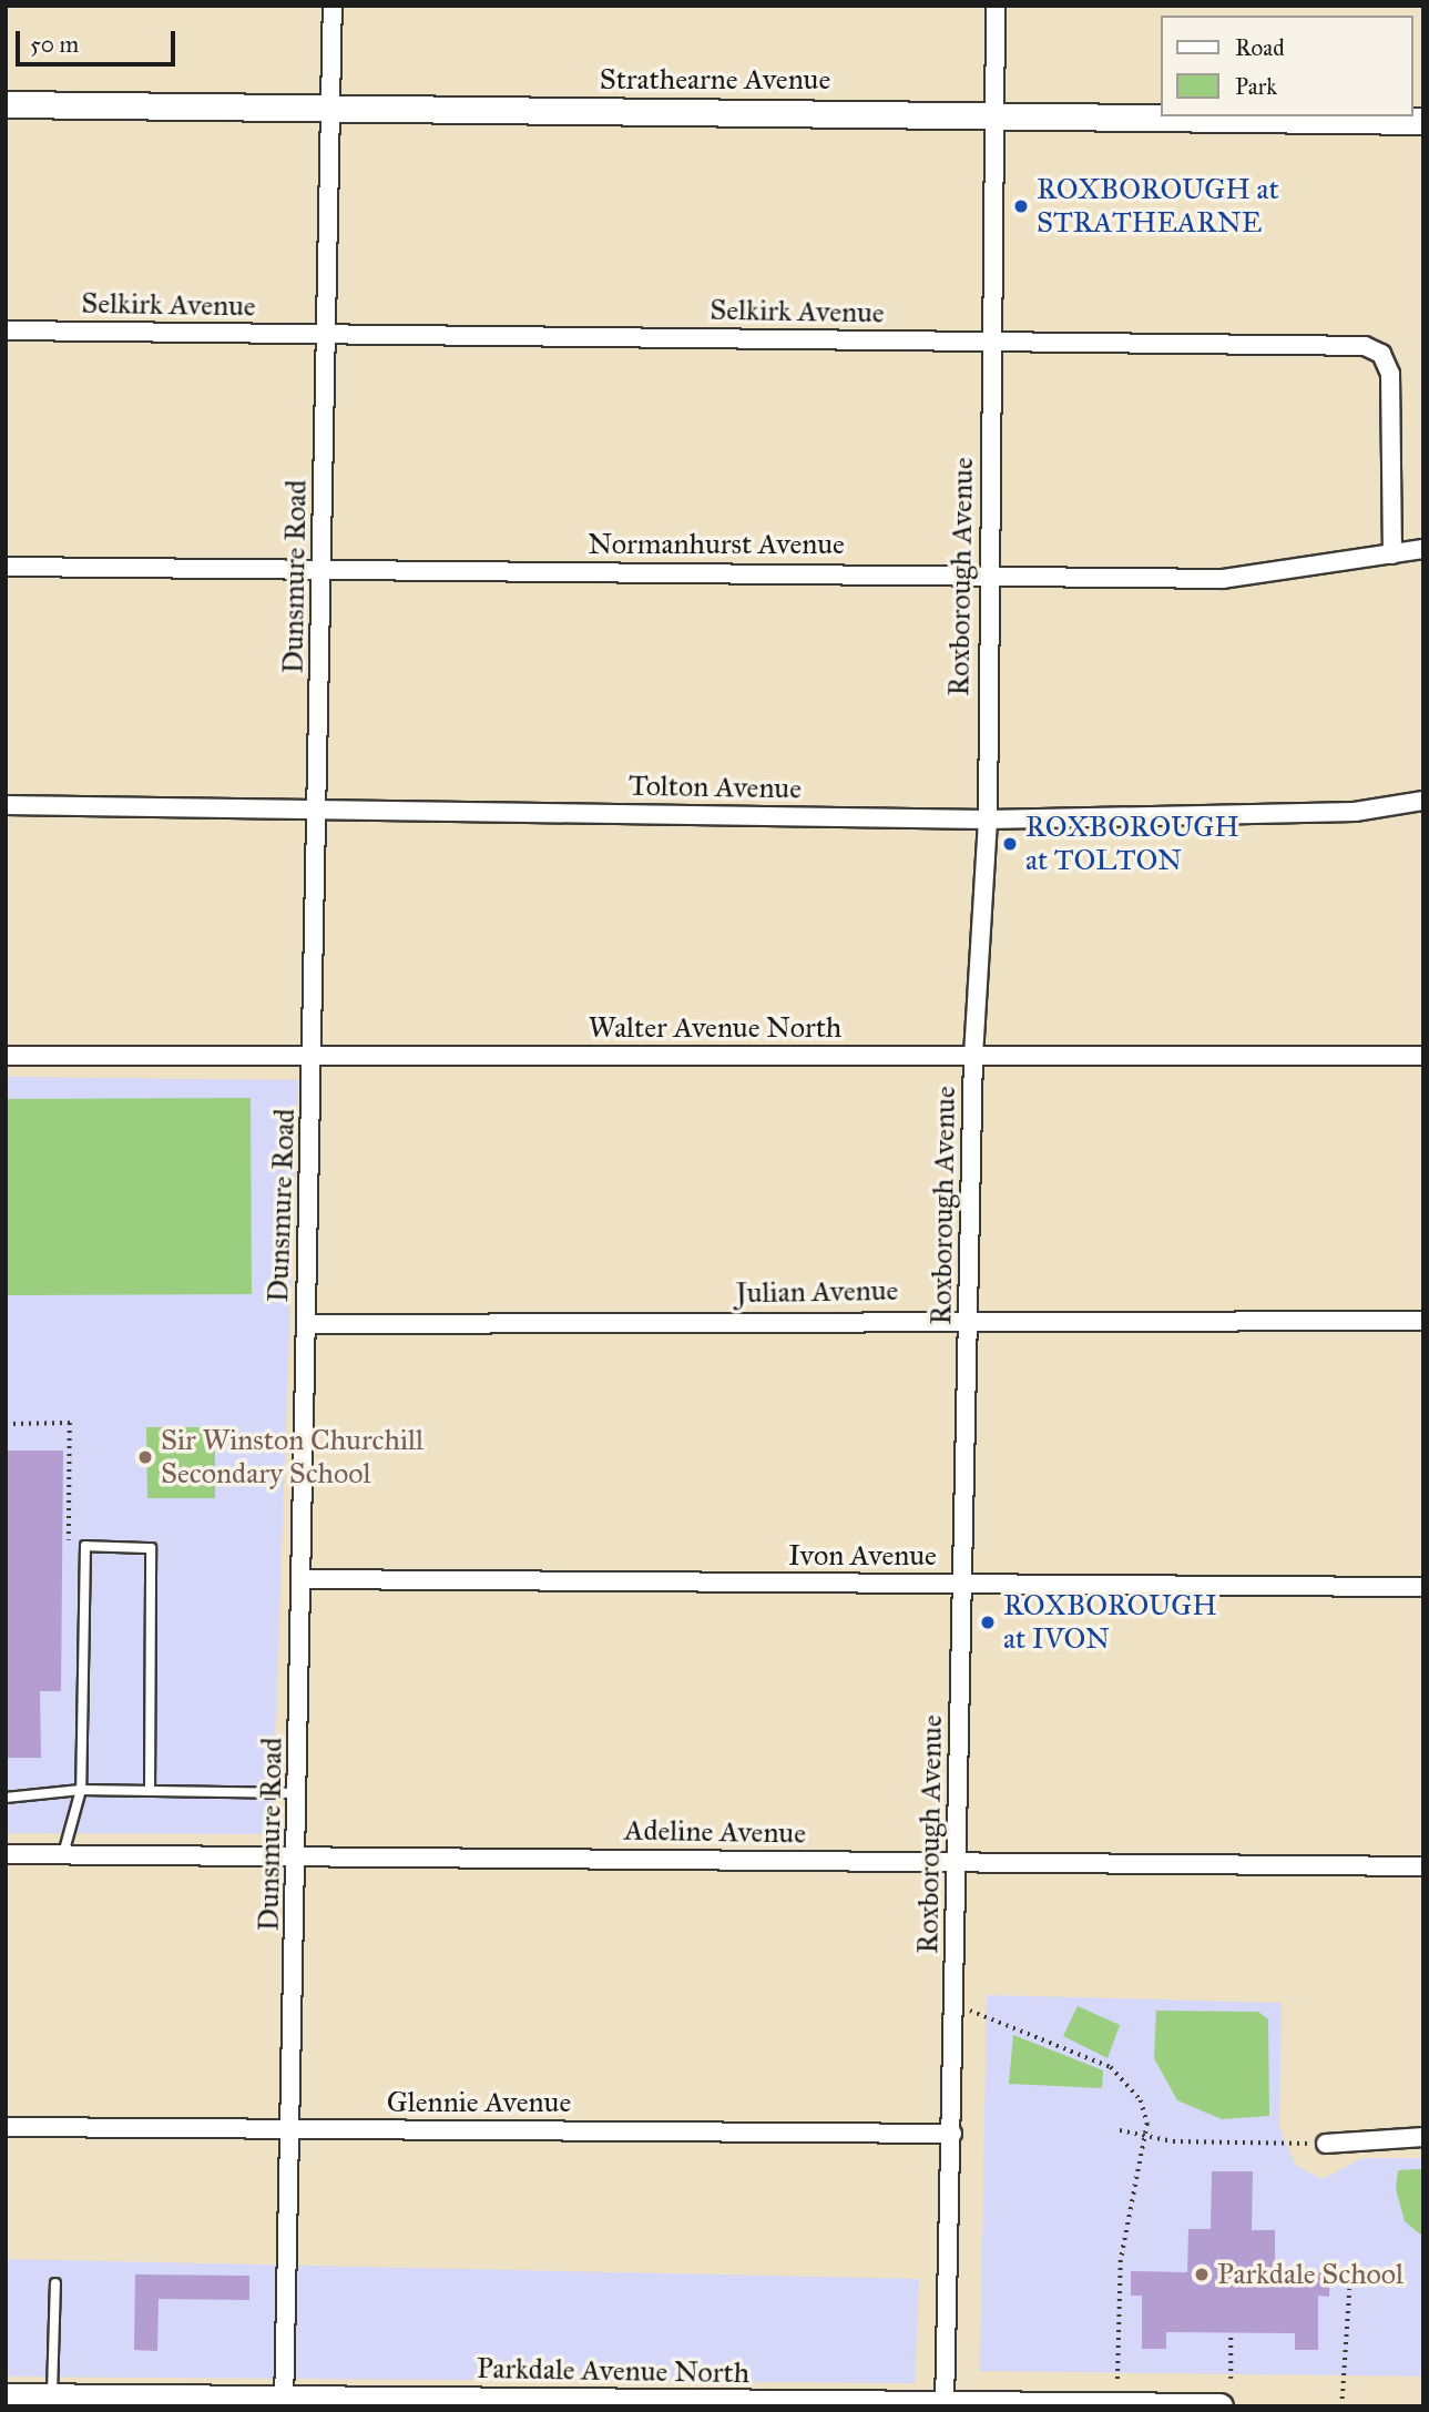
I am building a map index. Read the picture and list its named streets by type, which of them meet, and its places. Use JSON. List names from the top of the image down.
{
  "streets": {
    "street": [
      "Strathearne Avenue",
      "Selkirk Avenue",
      "Normanhurst Avenue",
      "Dunsmure Road",
      "Roxborough Avenue",
      "Tolton Avenue",
      "Walter Avenue North",
      "Julian Avenue",
      "Ivon Avenue",
      "Adeline Avenue",
      "Glennie Avenue",
      "Parkdale Avenue North"
    ]
  },
  "crossings": [
    ["Strathearne Avenue", "Dunsmure Road"],
    ["Strathearne Avenue", "Roxborough Avenue"],
    ["Selkirk Avenue", "Normanhurst Avenue"],
    ["Selkirk Avenue", "Dunsmure Road"],
    ["Selkirk Avenue", "Roxborough Avenue"],
    ["Normanhurst Avenue", "Dunsmure Road"],
    ["Normanhurst Avenue", "Roxborough Avenue"],
    ["Dunsmure Road", "Tolton Avenue"],
    ["Dunsmure Road", "Walter Avenue North"],
    ["Dunsmure Road", "Julian Avenue"],
    ["Dunsmure Road", "Ivon Avenue"],
    ["Dunsmure Road", "Adeline Avenue"],
    ["Dunsmure Road", "Glennie Avenue"],
    ["Dunsmure Road", "Parkdale Avenue North"],
    ["Roxborough Avenue", "Tolton Avenue"],
    ["Roxborough Avenue", "Walter Avenue North"],
    ["Roxborough Avenue", "Julian Avenue"],
    ["Roxborough Avenue", "Ivon Avenue"],
    ["Roxborough Avenue", "Adeline Avenue"],
    ["Roxborough Avenue", "Glennie Avenue"],
    ["Roxborough Avenue", "Parkdale Avenue North"]
  ],
  "places": [
    "ROXBOROUGH at STRATHEARNE",
    "ROXBOROUGH at TOLTON",
    "Sir Winston Churchill Secondary School",
    "ROXBOROUGH at IVON",
    "Parkdale School"
  ],
  "legend": ["Road", "Park"],
  "scale_bar": "50 m"
}
